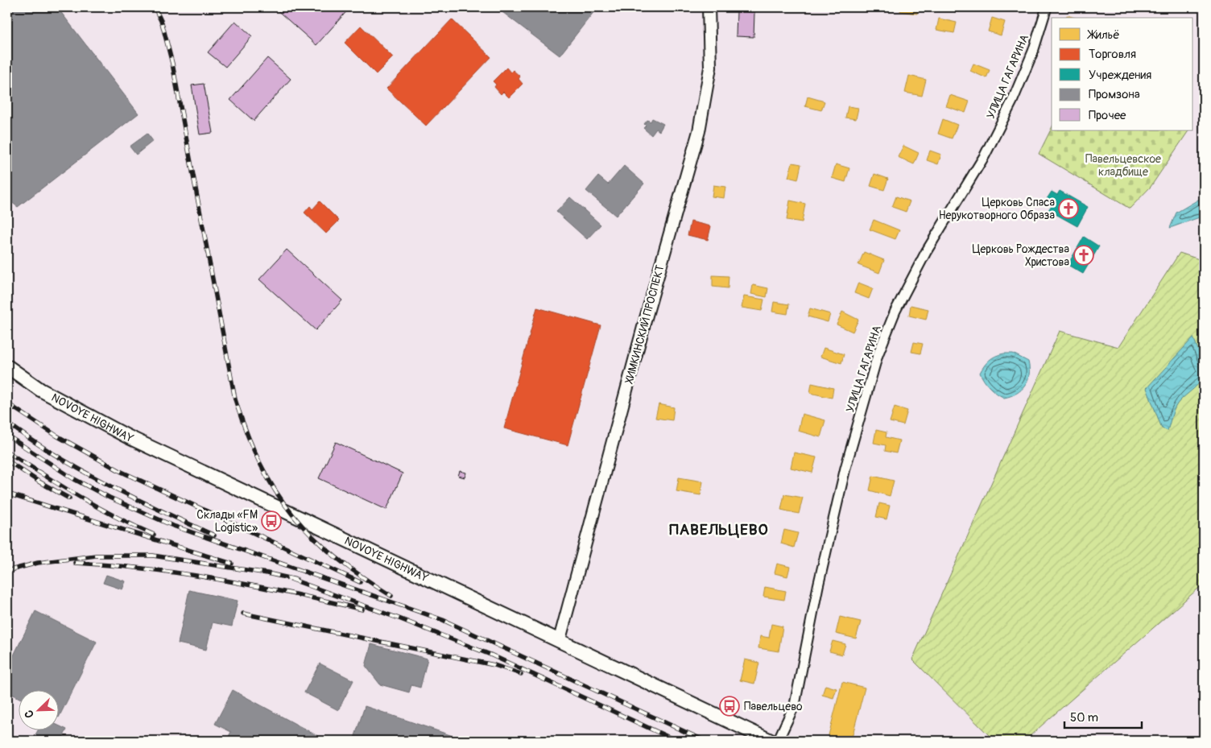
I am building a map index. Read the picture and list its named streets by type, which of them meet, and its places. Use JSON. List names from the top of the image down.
{
  "streets": {
    "main road": ["NOVOYE HIGHWAY"],
    "street": ["УЛИЦА ГАГАРИНА", "ХИМКИНСКИЙ ПРОСПЕКТ"]
  },
  "crossings": [
    ["ХИМКИНСКИЙ ПРОСПЕКТ", "NOVOYE HIGHWAY"]
  ],
  "districts": ["ПАВЕЛЬЦЕВО"],
  "parks": ["Павельцевское кладбище"],
  "places": {
    "church": ["Церковь Спаса Нерукотворного Образа", "Церковь Рождества Христова"],
    "bus stop": ["Склады «FM Logistic»", "Павельцево"]
  },
  "legend": [
    "Жильё",
    "Торговля",
    "Учреждения",
    "Промзона",
    "Прочее"
  ],
  "scale_bar": "50 m",
  "north": "bottom left"
}
